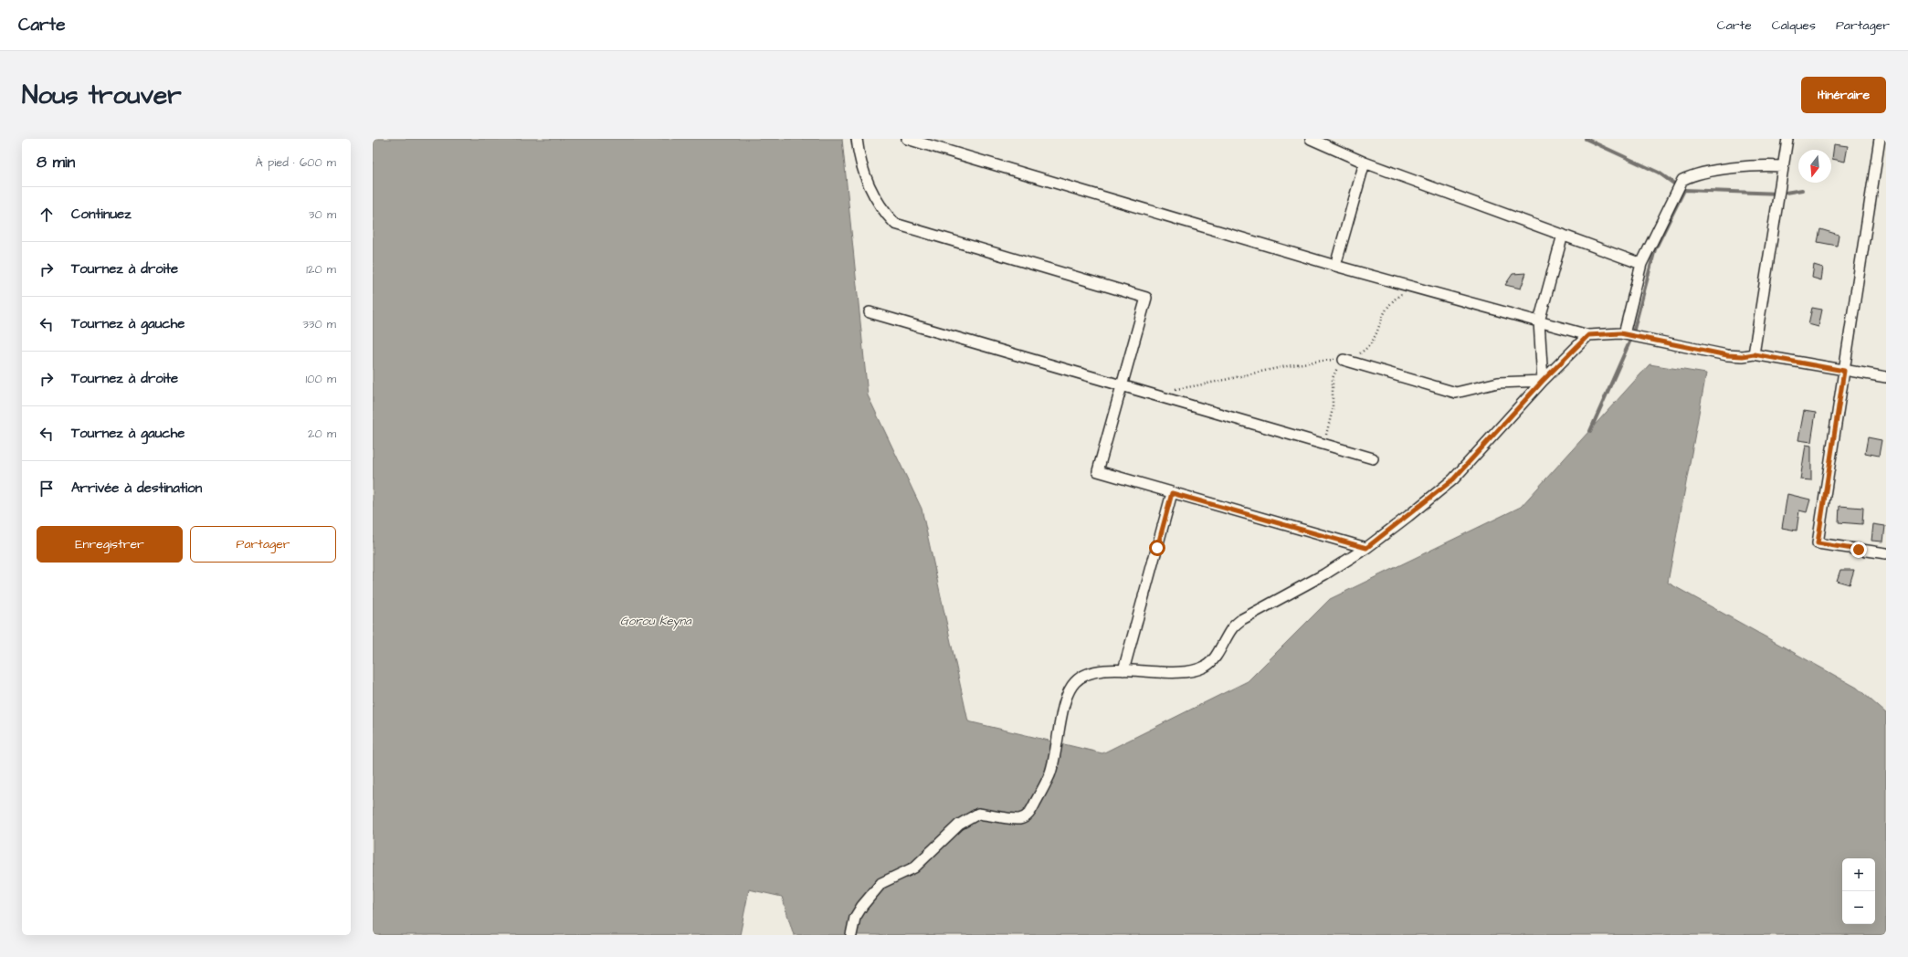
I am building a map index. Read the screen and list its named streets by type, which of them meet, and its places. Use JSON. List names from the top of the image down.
{
  "water": ["Gorou Keyna"],
  "north": "bottom",
  "page": {
    "header": "Carte",
    "nav": ["Carte", "Calques", "Partager"],
    "buttons": [
      "Itinéraire",
      ["Enregistrer", "Partager"]
    ],
    "title": "Nous trouver",
    "heading": ["8 min", "À pied · 600 m"],
    "list": [
      ["Continuez", "30 m"],
      ["Tournez à droite", "120 m"],
      ["Tournez à gauche", "330 m"],
      ["Tournez à droite", "100 m"],
      ["Tournez à gauche", "20 m"],
      "Arrivée à destination"
    ],
    "map_buttons": ["+", "−"]
  }
}
